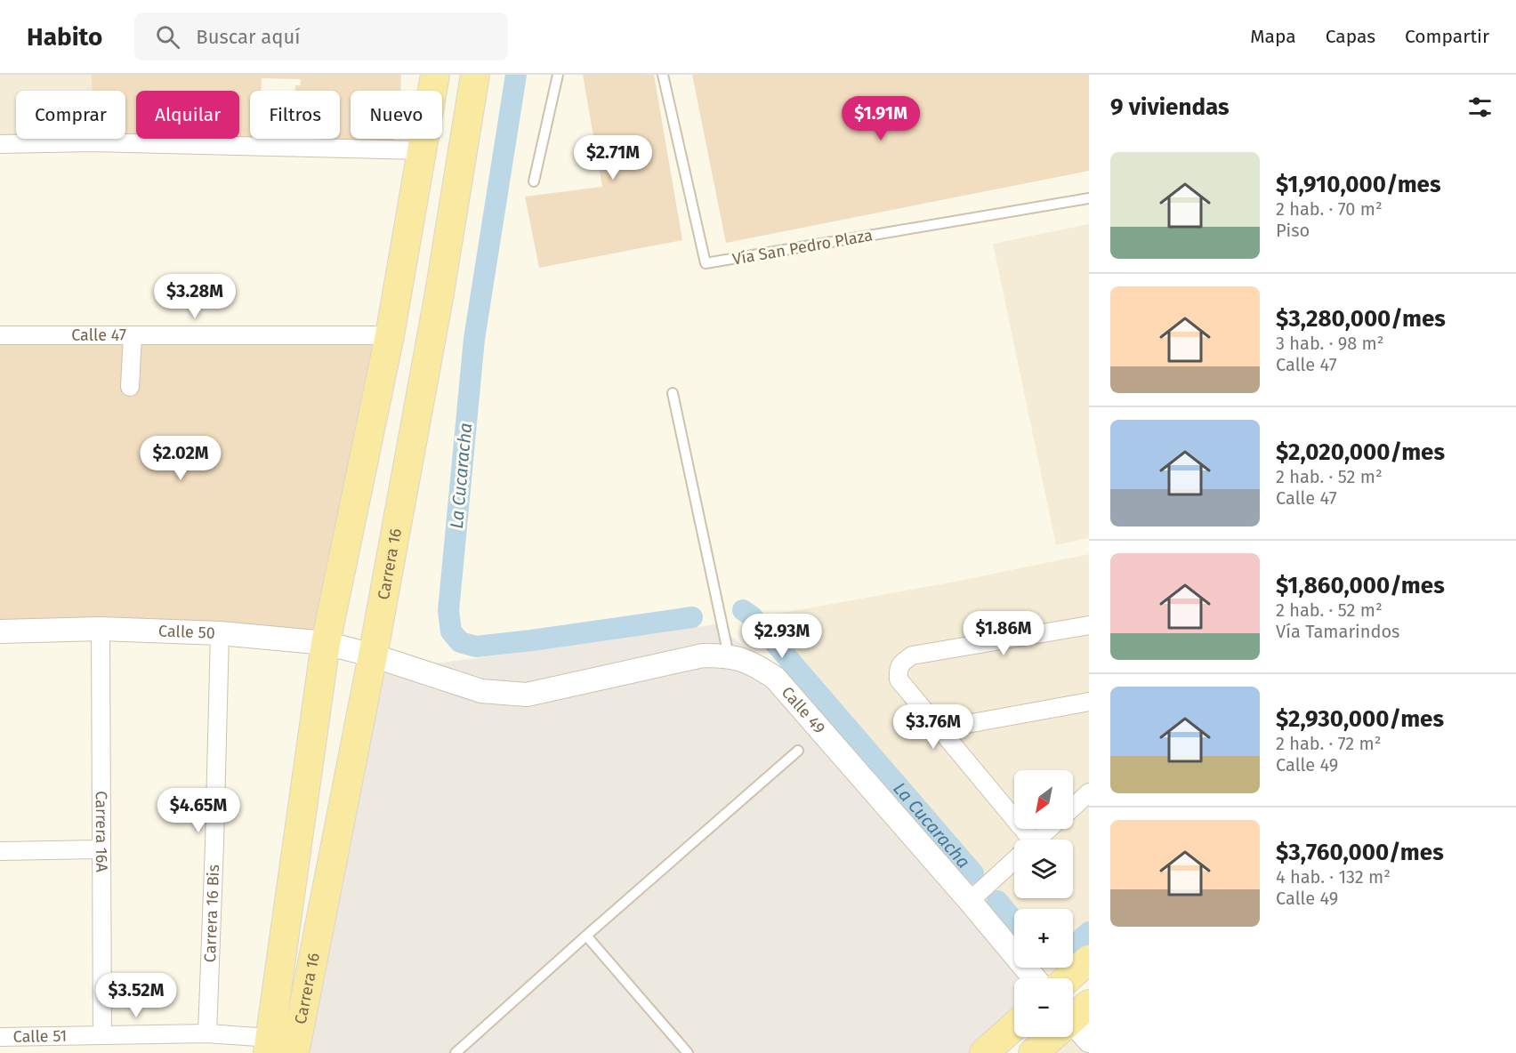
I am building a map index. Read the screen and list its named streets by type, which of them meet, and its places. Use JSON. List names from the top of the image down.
{
  "streets": {
    "main road": ["Carrera 16"],
    "street": [
      "Calle 47",
      "Calle 50",
      "Calle 49",
      "Carrera 16A",
      "Carrera 16 Bis",
      "Calle 51"
    ],
    "lane": ["Vía San Pedro Plaza"]
  },
  "crossings": [
    ["Calle 47", "Carrera 16"],
    ["Carrera 16", "Calle 50"],
    ["Carrera 16", "Calle 49"],
    ["Carrera 16", "Calle 51"],
    ["Calle 50", "Calle 49"],
    ["Calle 50", "Carrera 16A"],
    ["Calle 50", "Carrera 16 Bis"],
    ["Carrera 16A", "Calle 51"],
    ["Carrera 16 Bis", "Calle 51"]
  ],
  "water": ["La Cucaracha"],
  "north": "bottom left",
  "page": {
    "header": "Habito",
    "search": "Buscar aquí",
    "nav": ["Mapa", "Capas", "Compartir"],
    "heading": "9 viviendas",
    "chip": [
      "Comprar",
      "Alquilar",
      "Filtros",
      "Nuevo"
    ],
    "price": [
      "$1.91M",
      "$2.71M",
      "$3.28M",
      "$2.02M",
      "$1.86M",
      "$2.93M",
      "$3.76M",
      "$4.65M",
      "$3.52M"
    ],
    "list": [
      {
        "name": "$1,910,000/mes",
        "note": "2 hab. · 70 m² · Piso"
      },
      {
        "name": "$3,280,000/mes",
        "note": "3 hab. · 98 m² · Calle 47"
      },
      {
        "name": "$2,020,000/mes",
        "note": "2 hab. · 52 m² · Calle 47"
      },
      {
        "name": "$1,860,000/mes",
        "note": "2 hab. · 52 m² · Vía Tamarindos"
      },
      {
        "name": "$2,930,000/mes",
        "note": "2 hab. · 72 m² · Calle 49"
      },
      {
        "name": "$3,760,000/mes",
        "note": "4 hab. · 132 m² · Calle 49"
      }
    ],
    "map_buttons": ["+", "−"]
  }
}
